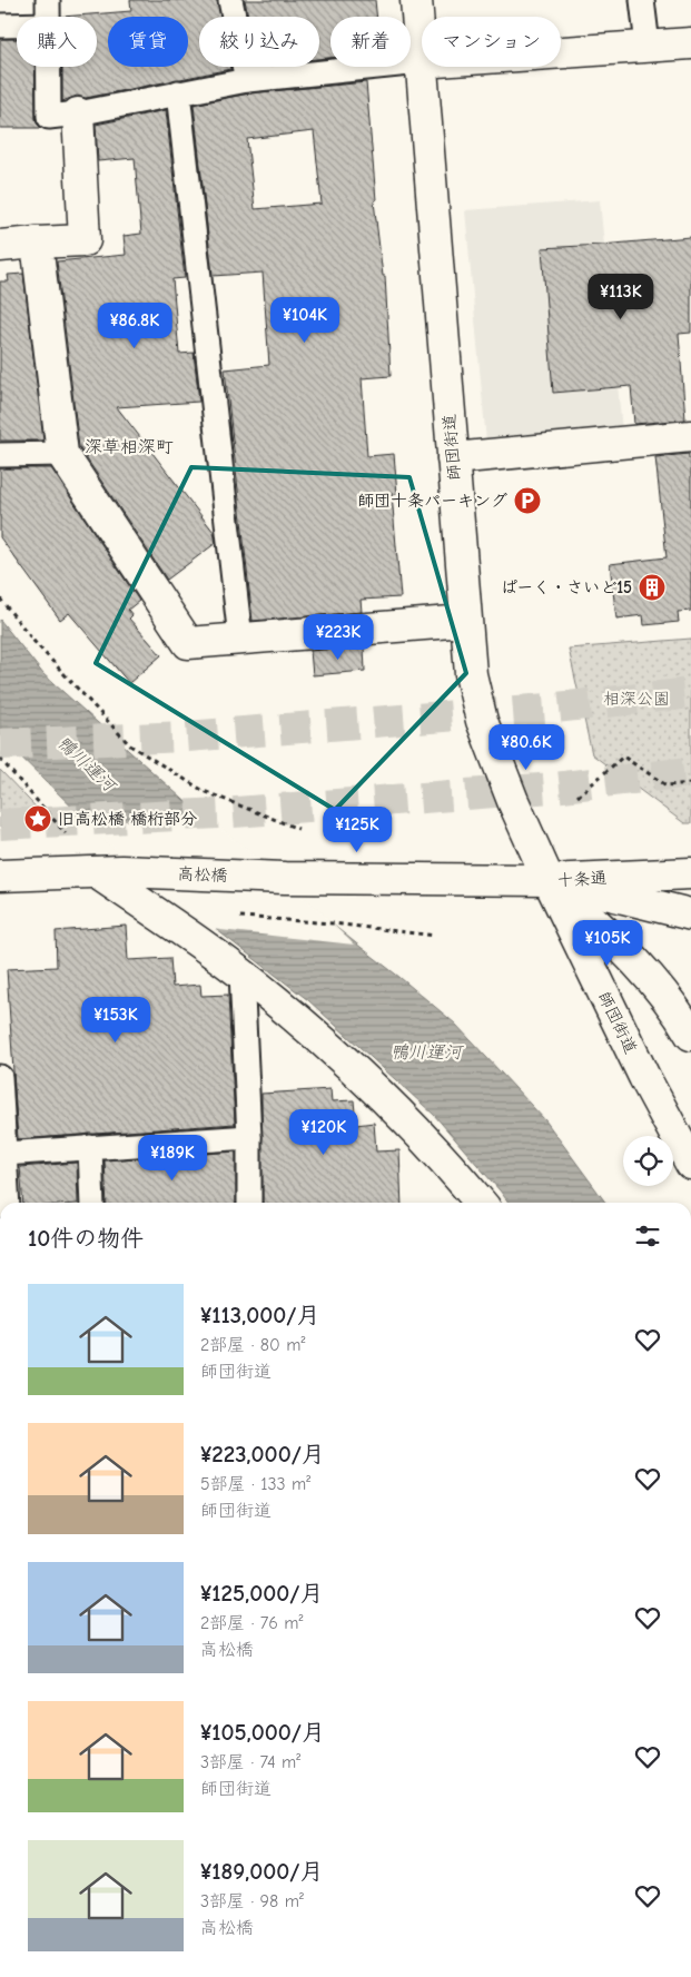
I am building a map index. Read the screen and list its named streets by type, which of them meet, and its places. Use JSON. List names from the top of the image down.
{
  "streets": {
    "street": ["師団街道", "高松橋", "十条通"]
  },
  "crossings": [
    ["師団街道", "高松橋"],
    ["師団街道", "十条通"],
    ["高松橋", "十条通"]
  ],
  "districts": ["深草相深町"],
  "water": ["鴨川運河"],
  "parks": ["相深公園"],
  "places": {
    "parking": ["師団十条パーキング"],
    "building": ["ぱーく・さいど15"],
    "place": ["旧高松橋 橋桁部分"]
  },
  "page": {
    "chip": [
      "購入",
      "賃貸",
      "絞り込み",
      "新着",
      "マンション"
    ],
    "price": [
      "¥113K",
      "¥104K",
      "¥86.8K",
      "¥223K",
      "¥80.6K",
      "¥125K",
      "¥105K",
      "¥153K",
      "¥120K",
      "¥189K"
    ],
    "heading": "10件の物件",
    "list": [
      {
        "name": "¥113,000/月",
        "note": "2部屋 · 80 m² · 師団街道"
      },
      {
        "name": "¥223,000/月",
        "note": "5部屋 · 133 m² · 師団街道"
      },
      {
        "name": "¥125,000/月",
        "note": "2部屋 · 76 m² · 高松橋"
      },
      {
        "name": "¥105,000/月",
        "note": "3部屋 · 74 m² · 師団街道"
      },
      {
        "name": "¥189,000/月",
        "note": "3部屋 · 98 m² · 高松橋"
      }
    ]
  }
}
